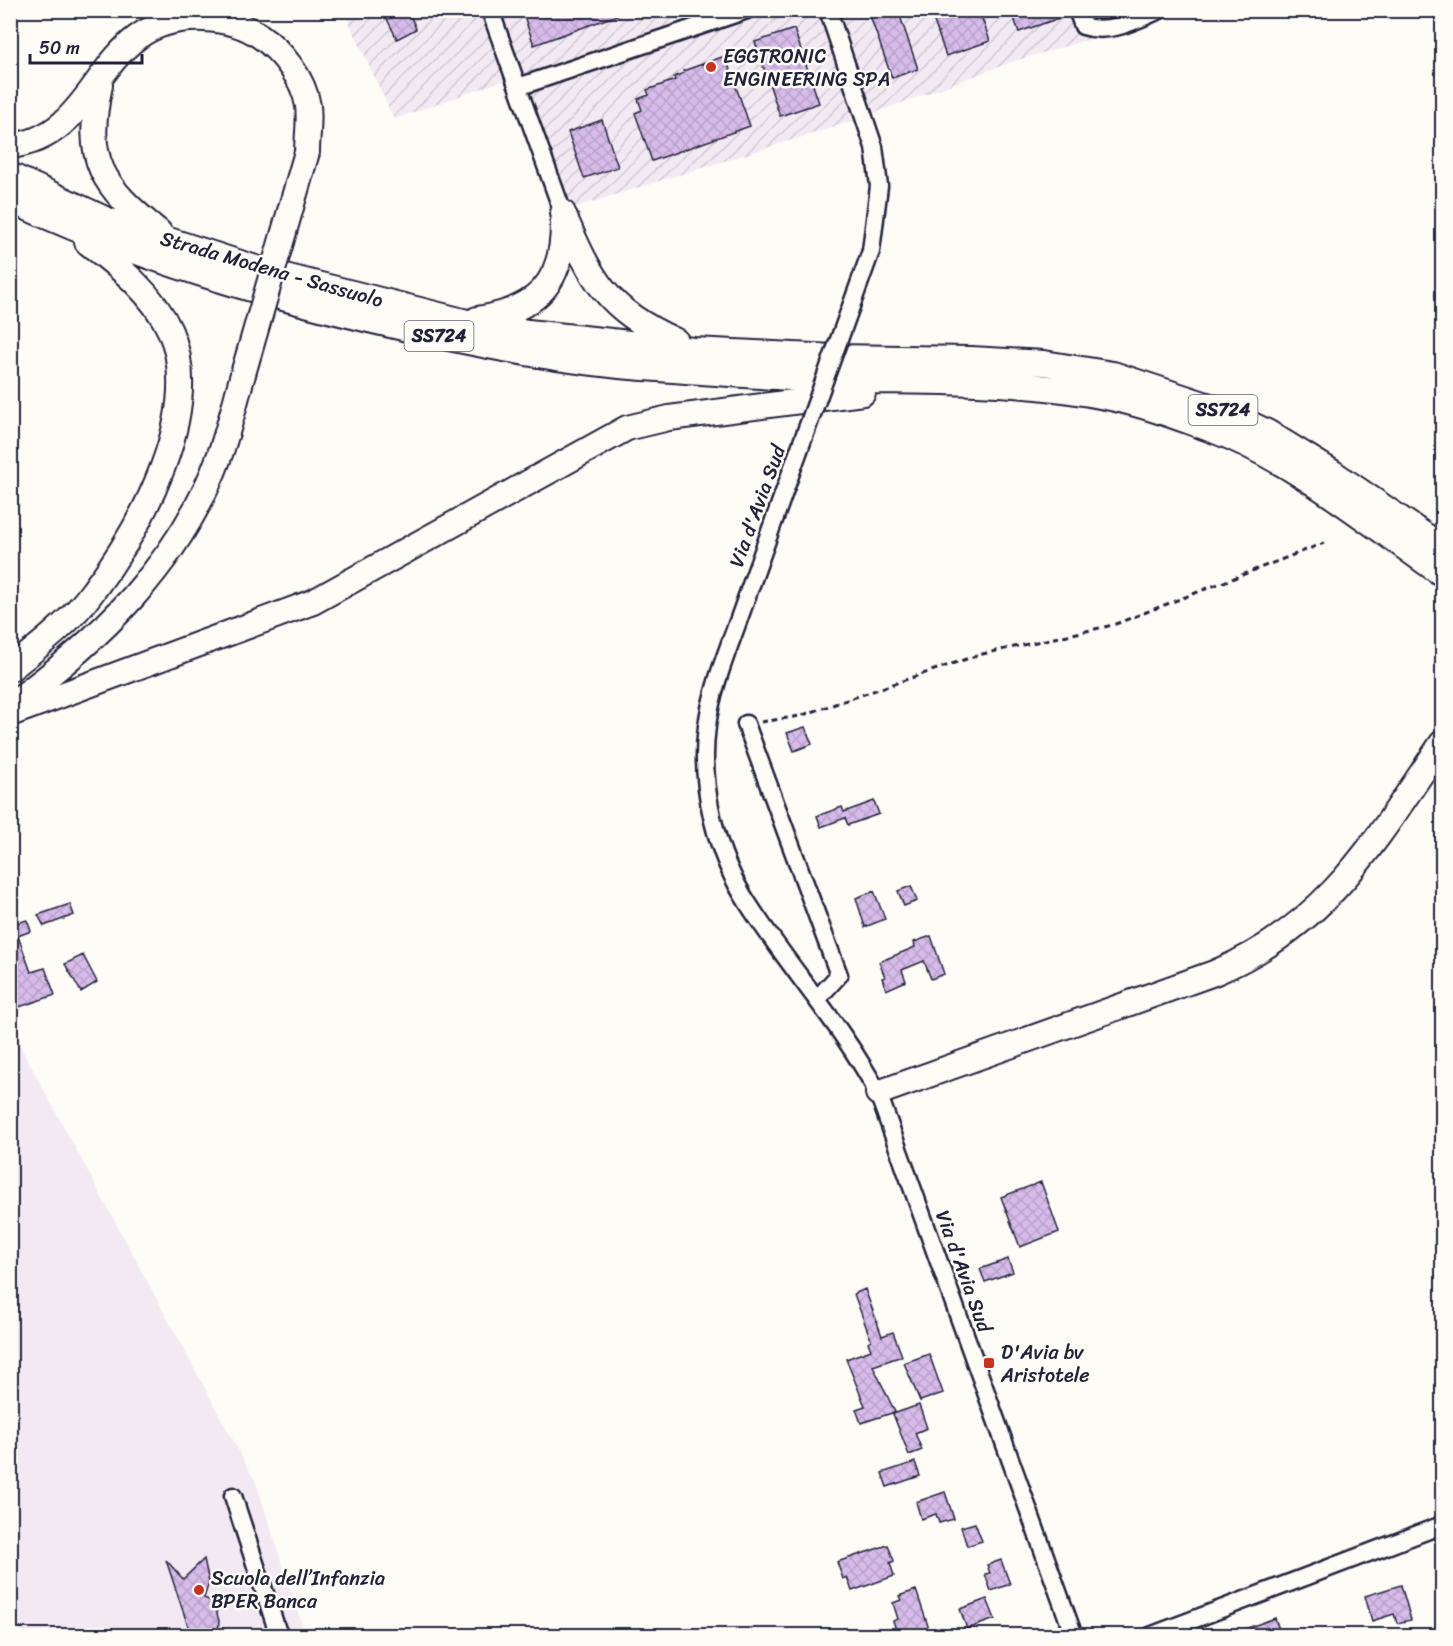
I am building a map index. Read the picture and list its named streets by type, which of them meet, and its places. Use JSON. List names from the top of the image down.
{
  "streets": {
    "highway": ["Strada Modena - Sassuolo", "SS724"],
    "street": ["Via d'Avia Sud"]
  },
  "crossings": [
    ["Strada Modena - Sassuolo", "SS724"]
  ],
  "places": {
    "other": ["EGGTRONIC ENGINEERING SPA", "Scuola dell’Infanzia BPER Banca"],
    "transit": ["D'Avia bv Aristotele"]
  },
  "scale_bar": "50 m"
}
